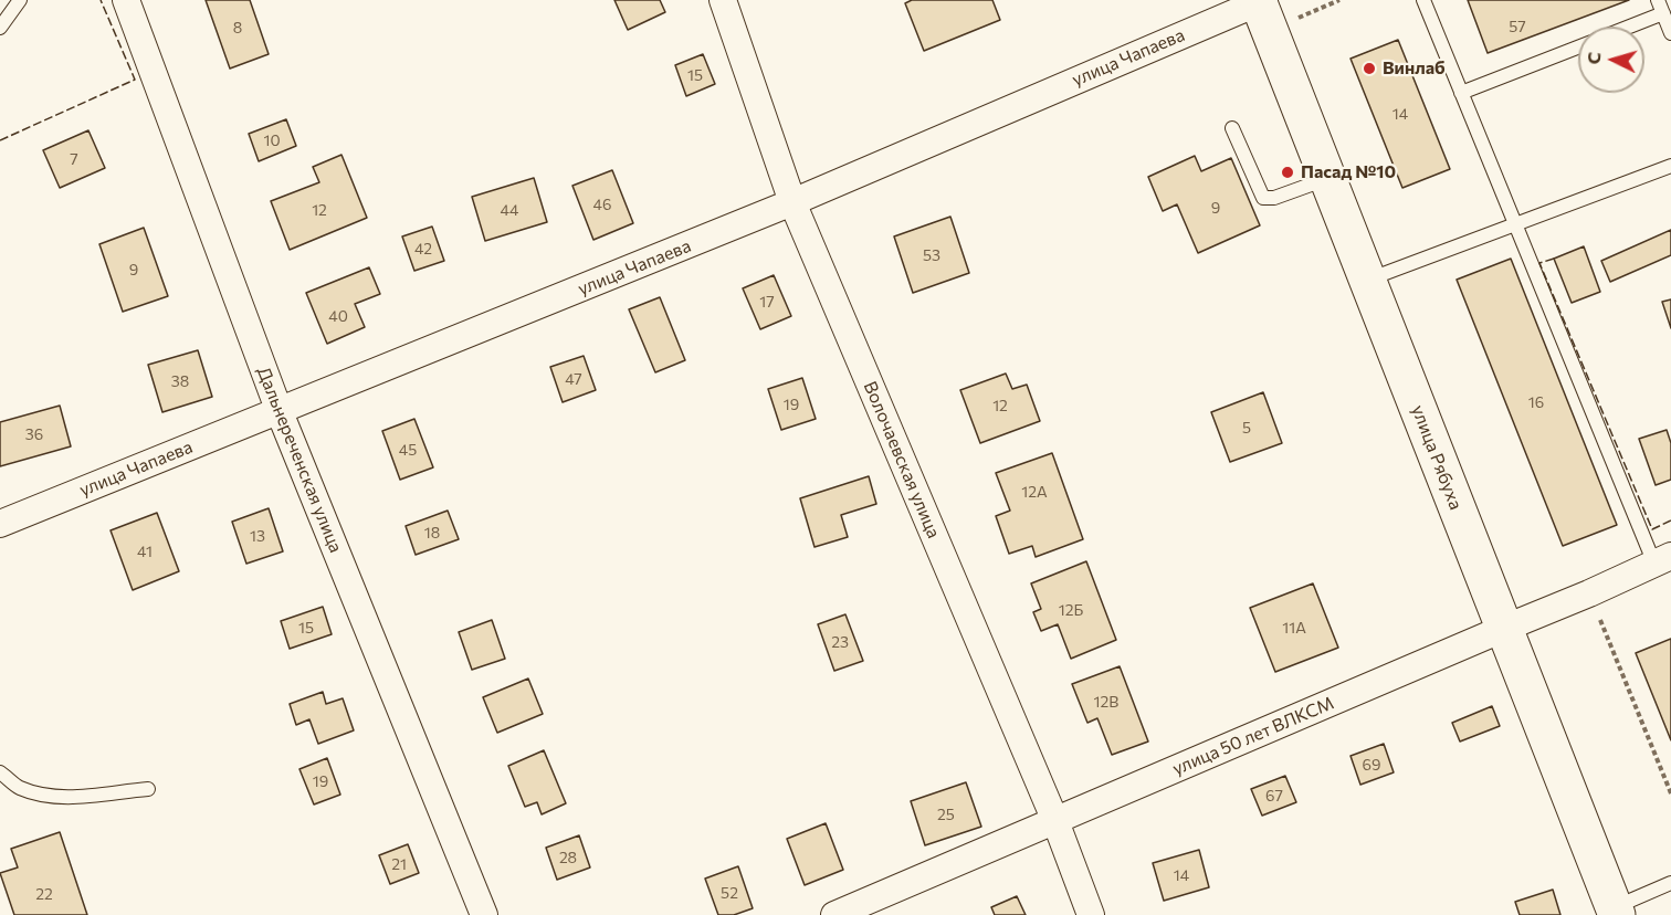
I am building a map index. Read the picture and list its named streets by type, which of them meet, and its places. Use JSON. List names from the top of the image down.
{
  "streets": {
    "main road": ["улица Рябуха"],
    "street": [
      "улица Чапаева",
      "Дальнереченская улица",
      "Волочаевская улица",
      "улица 50 лет ВЛКСМ"
    ]
  },
  "crossings": [
    ["улица Чапаева", "улица Рябуха"],
    ["улица Чапаева", "Дальнереченская улица"],
    ["улица Чапаева", "Волочаевская улица"],
    ["улица Рябуха", "улица 50 лет ВЛКСМ"],
    ["Волочаевская улица", "улица 50 лет ВЛКСМ"]
  ],
  "places": ["Винлаб", "Пасад №10"],
  "house_numbers": [
    "57",
    "8",
    "15",
    "14",
    "10",
    "7",
    "46",
    "9",
    "12",
    "44",
    "42",
    "53",
    "9",
    "17",
    "40",
    "47",
    "38",
    "16",
    "19",
    "12",
    "5",
    "36",
    "45",
    "12А",
    "18",
    "13",
    "41",
    "12Б",
    "15",
    "11А",
    "23",
    "12В",
    "69",
    "19",
    "67",
    "25",
    "28",
    "21",
    "14",
    "52",
    "22"
  ],
  "north": "left"
}
